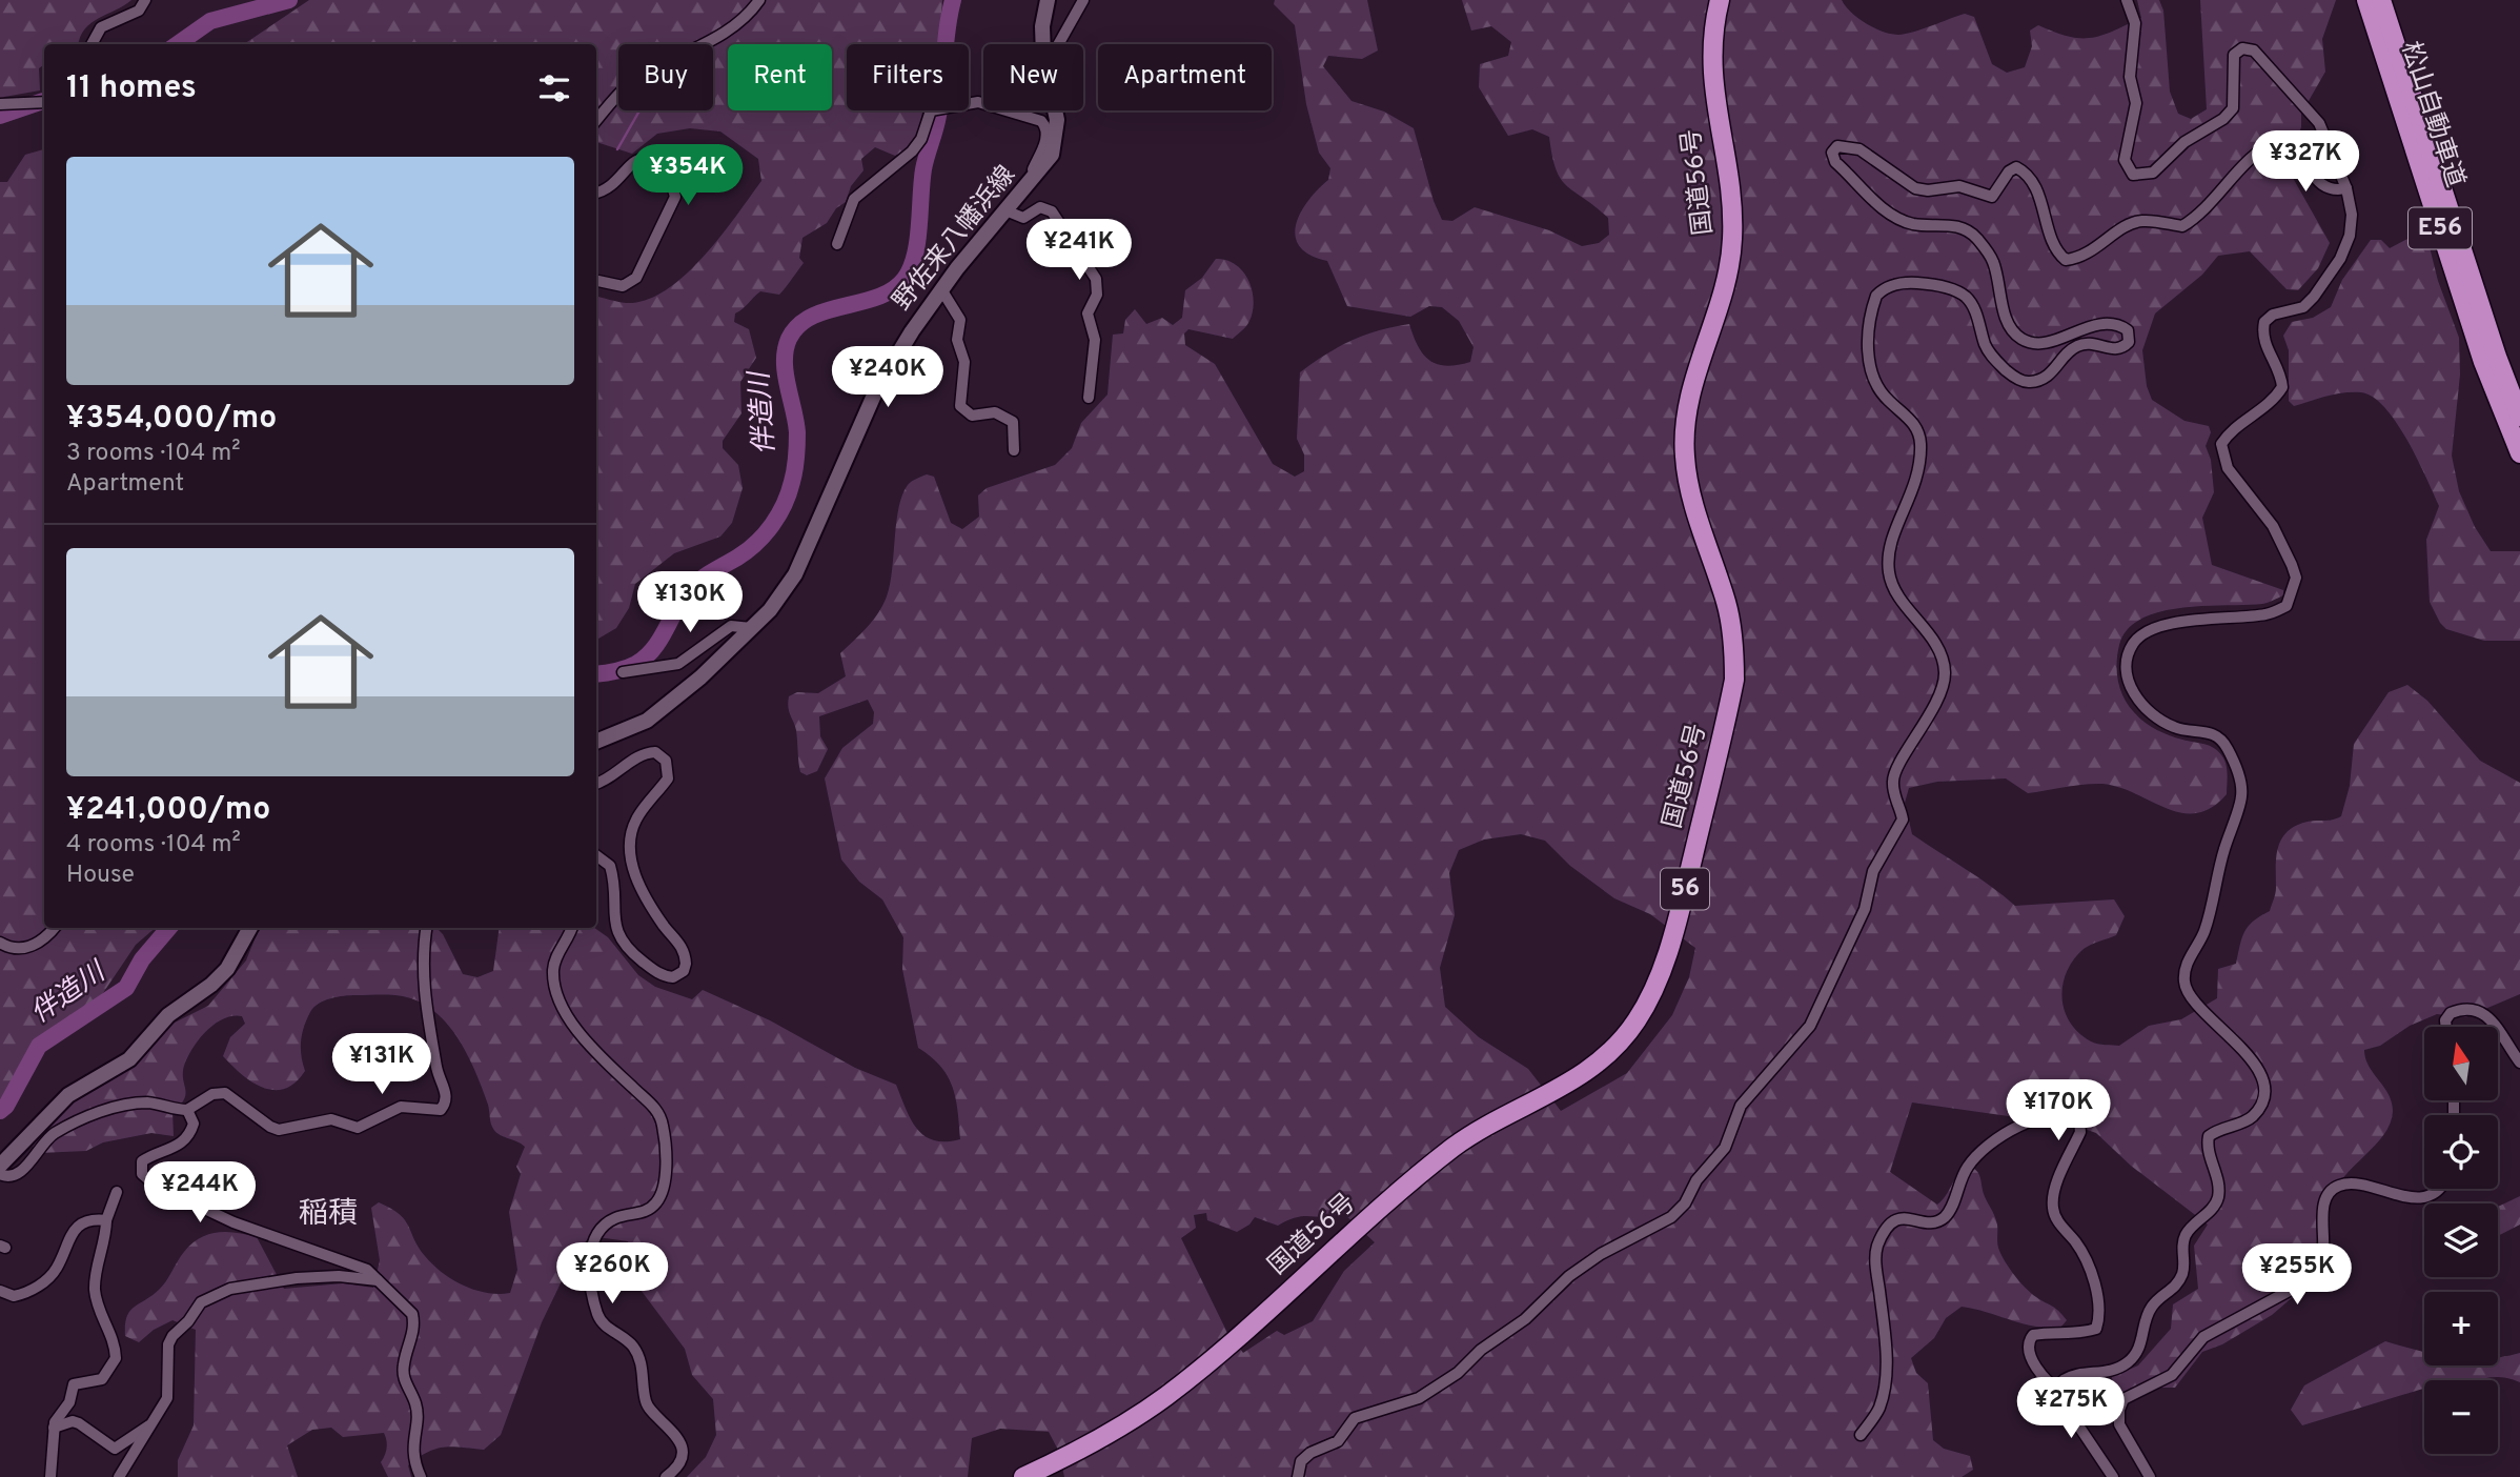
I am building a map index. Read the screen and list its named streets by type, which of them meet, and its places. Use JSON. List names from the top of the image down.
{
  "streets": {
    "highway": [
      "松山自動車道",
      "国道56号",
      "E56",
      "56"
    ],
    "main road": ["野佐来八幡浜線"]
  },
  "districts": ["稲積"],
  "water": ["伴造川"],
  "north": "top",
  "page": {
    "chip": [
      "Buy",
      "Rent",
      "Filters",
      "New",
      "Apartment"
    ],
    "heading": "11 homes",
    "price": [
      "¥327K",
      "¥354K",
      "¥241K",
      "¥240K",
      "¥130K",
      "¥131K",
      "¥170K",
      "¥244K",
      "¥260K",
      "¥255K",
      "¥275K"
    ],
    "list": [
      {
        "name": "¥354,000/mo",
        "note": "3 rooms · 104 m² · Apartment"
      },
      {
        "name": "¥241,000/mo",
        "note": "4 rooms · 104 m² · House"
      }
    ],
    "map_buttons": ["+", "−"]
  }
}
